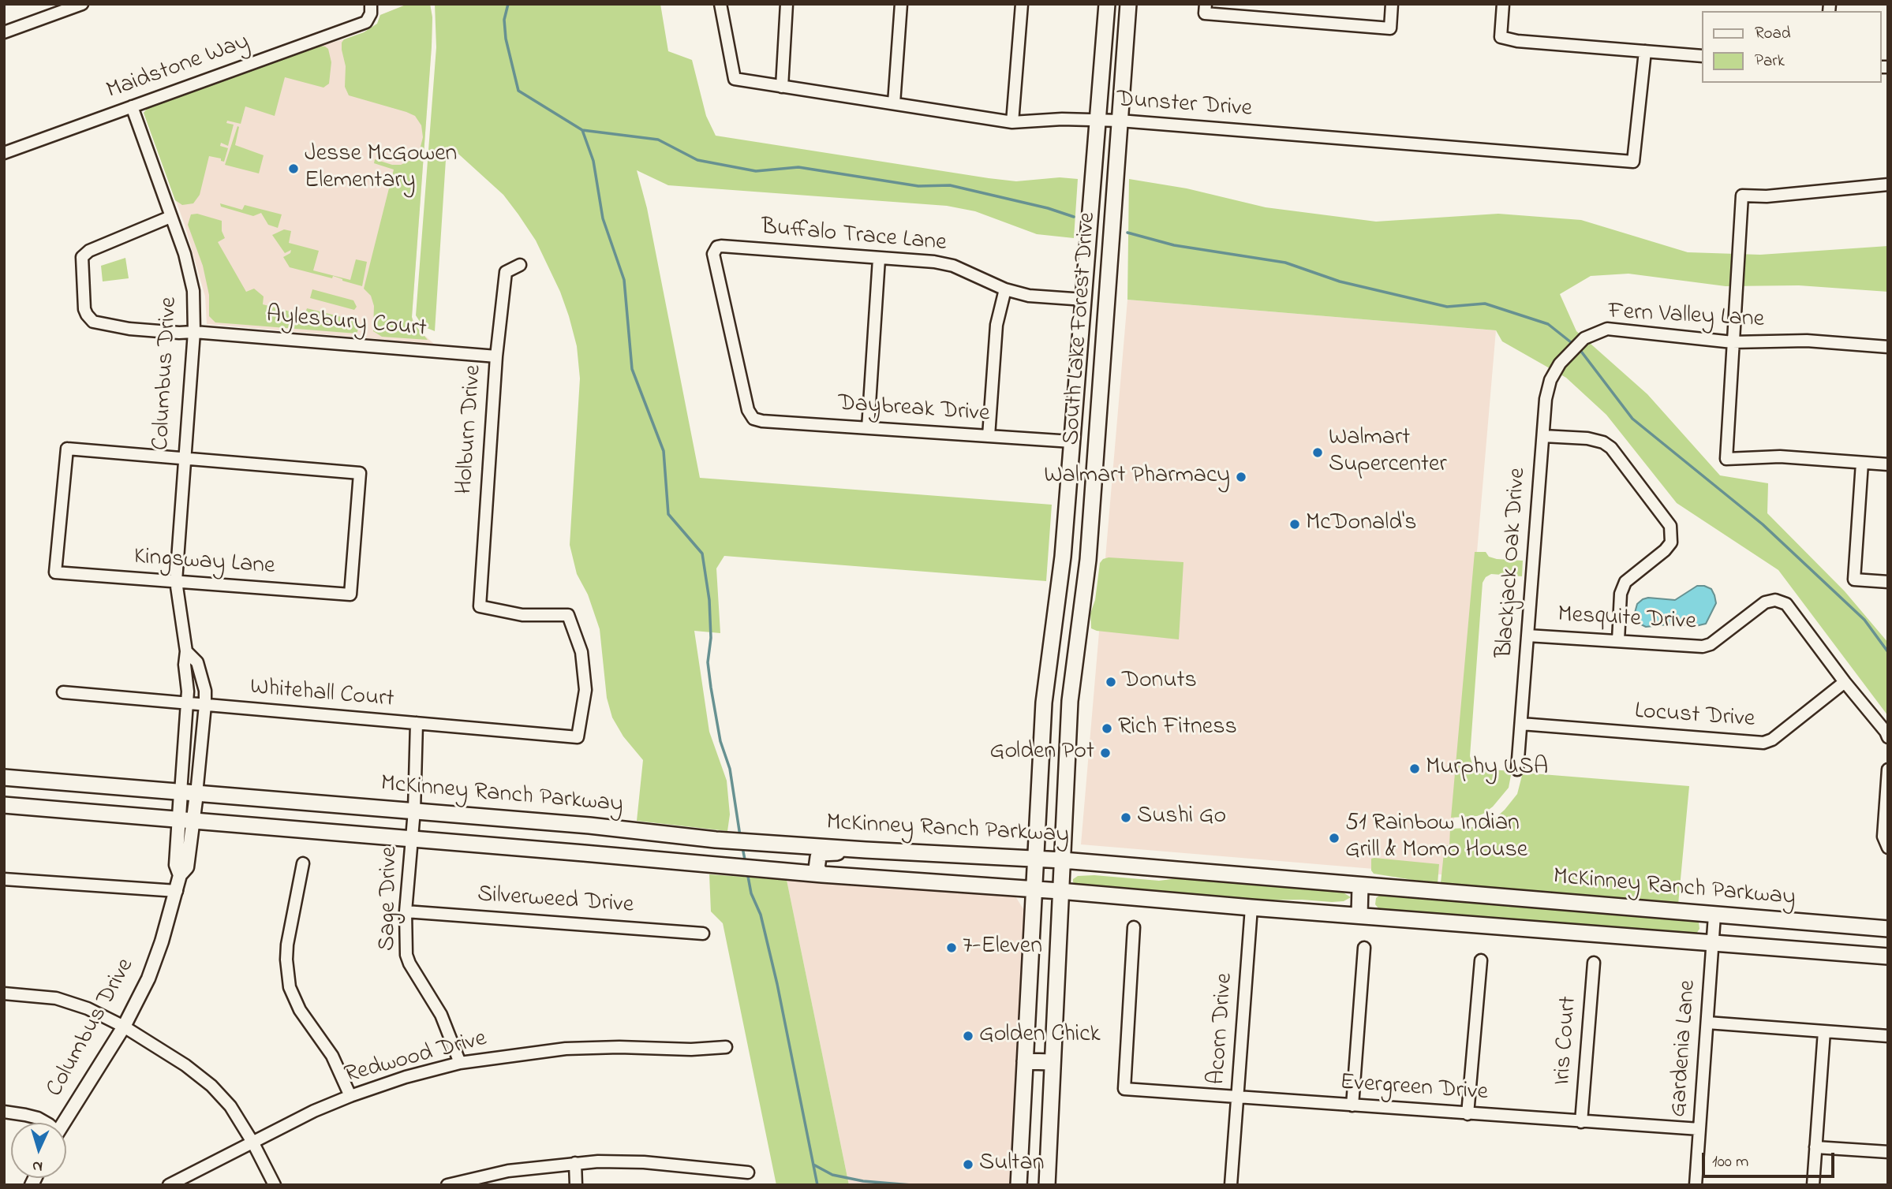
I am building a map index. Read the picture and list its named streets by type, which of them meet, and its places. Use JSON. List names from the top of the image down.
{
  "streets": {
    "main road": ["South Lake Forest Drive", "McKinney Ranch Parkway"],
    "street": [
      "Maidstone Way",
      "Dunster Drive",
      "Buffalo Trace Lane",
      "Fern Valley Lane",
      "Aylesbury Court",
      "Columbus Drive",
      "Daybreak Drive",
      "Holburn Drive",
      "Kingsway Lane",
      "Blackjack Oak Drive",
      "Mesquite Drive",
      "Whitehall Court",
      "Locust Drive",
      "Sage Drive",
      "Silverweed Drive",
      "Acorn Drive",
      "Iris Court",
      "Gardenia Lane",
      "Redwood Drive",
      "Evergreen Drive"
    ]
  },
  "crossings": [
    ["Maidstone Way", "Columbus Drive"],
    ["Dunster Drive", "South Lake Forest Drive"],
    ["Buffalo Trace Lane", "South Lake Forest Drive"],
    ["Buffalo Trace Lane", "Daybreak Drive"],
    ["Fern Valley Lane", "Blackjack Oak Drive"],
    ["Aylesbury Court", "Columbus Drive"],
    ["Aylesbury Court", "Holburn Drive"],
    ["South Lake Forest Drive", "Daybreak Drive"],
    ["South Lake Forest Drive", "McKinney Ranch Parkway"],
    ["Columbus Drive", "Kingsway Lane"],
    ["Columbus Drive", "Whitehall Court"],
    ["Columbus Drive", "McKinney Ranch Parkway"],
    ["Holburn Drive", "Whitehall Court"],
    ["Blackjack Oak Drive", "Mesquite Drive"],
    ["Blackjack Oak Drive", "Locust Drive"],
    ["Mesquite Drive", "Locust Drive"],
    ["Whitehall Court", "Sage Drive"],
    ["McKinney Ranch Parkway", "Sage Drive"],
    ["McKinney Ranch Parkway", "Acorn Drive"],
    ["McKinney Ranch Parkway", "Gardenia Lane"],
    ["Sage Drive", "Silverweed Drive"],
    ["Sage Drive", "Redwood Drive"],
    ["Acorn Drive", "Evergreen Drive"],
    ["Iris Court", "Evergreen Drive"],
    ["Gardenia Lane", "Evergreen Drive"]
  ],
  "places": [
    "Jesse McGowen Elementary",
    "Walmart Supercenter",
    "Walmart Pharmacy",
    "McDonald's",
    "Donuts",
    "Rich Fitness",
    "Golden Pot",
    "Murphy USA",
    "Sushi Go",
    "51 Rainbow Indian Grill & Momo House",
    "7-Eleven",
    "Golden Chick",
    "Sultan"
  ],
  "legend": ["Road", "Park"],
  "scale_bar": "100 m",
  "north": "bottom"
}
